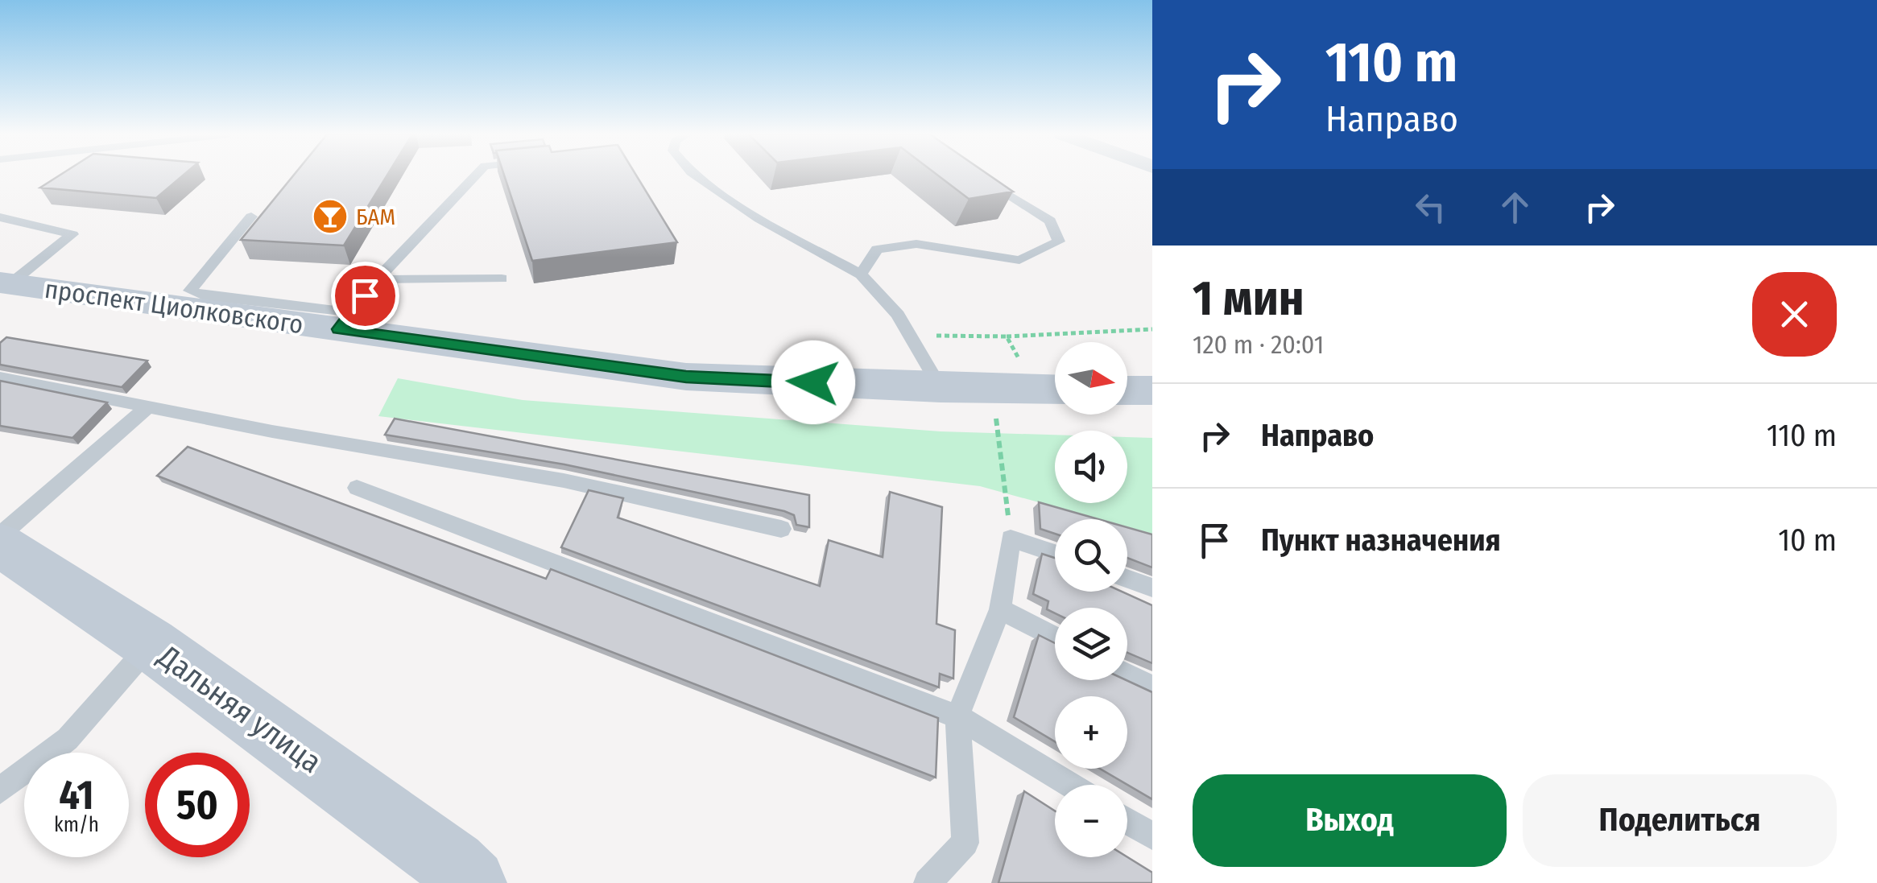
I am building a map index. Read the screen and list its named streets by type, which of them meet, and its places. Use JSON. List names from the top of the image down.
{
  "streets": {
    "main road": ["проспект Циолковского", "Дальняя улица"]
  },
  "places": {
    "bar": ["БАМ"]
  },
  "north": "right",
  "page": {
    "turn": ["110 m", "Направо"],
    "heading": ["1 мин", "120 m · 20:01"],
    "map_buttons": ["+", "−"],
    "list": [
      {
        "name": "Направо",
        "value": "110 m"
      },
      {
        "name": "Пункт назначения",
        "value": "10 m"
      }
    ],
    "speed": "41 km/h",
    "limit": "50",
    "buttons": ["Выход", "Поделиться"]
  }
}
